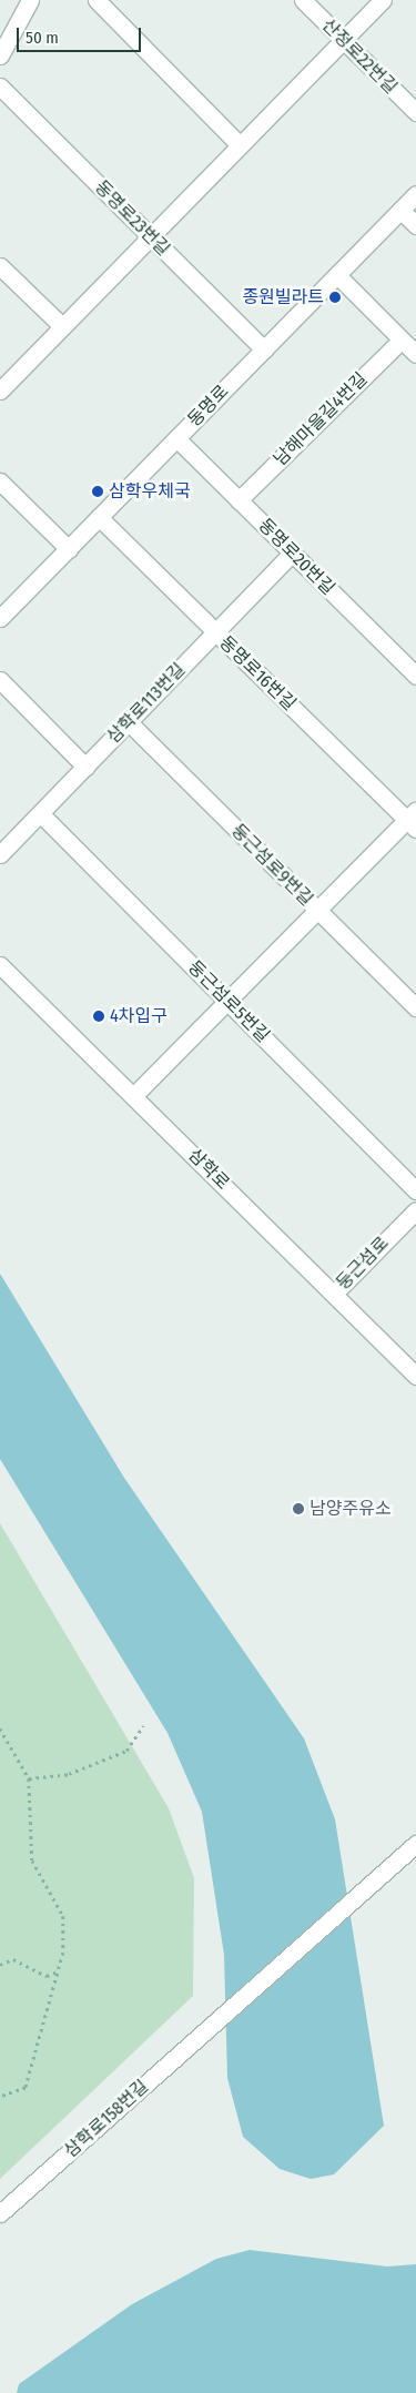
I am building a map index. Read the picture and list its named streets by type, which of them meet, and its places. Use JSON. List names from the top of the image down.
{
  "streets": {
    "street": [
      "산정로22번길",
      "동명로23번길",
      "동명로",
      "남해마을길4번길",
      "동명로20번길",
      "동명로16번길",
      "삼학로113번길",
      "둥근섬로9번길",
      "둥근섬로5번길",
      "삼학로",
      "둥근섬로",
      "삼학로158번길"
    ]
  },
  "crossings": [
    ["동명로23번길", "동명로"],
    ["동명로", "동명로20번길"],
    ["동명로", "동명로16번길"],
    ["남해마을길4번길", "동명로20번길"],
    ["동명로20번길", "삼학로113번길"],
    ["동명로16번길", "삼학로113번길"],
    ["삼학로113번길", "둥근섬로9번길"],
    ["삼학로113번길", "둥근섬로5번길"],
    ["삼학로", "둥근섬로"]
  ],
  "places": [
    "종원빌라트",
    "삼학우체국",
    "4차입구",
    "남양주유소"
  ],
  "scale_bar": "50 m"
}
